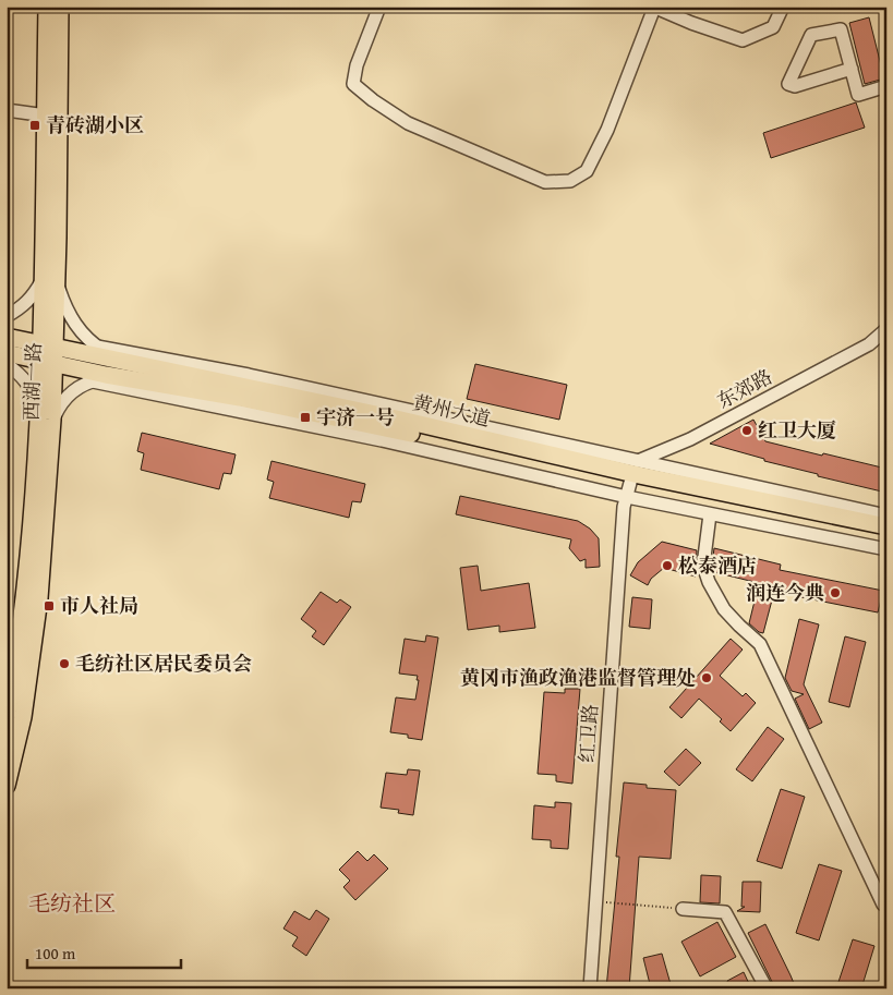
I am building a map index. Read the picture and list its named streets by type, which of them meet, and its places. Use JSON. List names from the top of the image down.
{
  "streets": {
    "main road": ["西湖一路", "黄州大道"],
    "street": ["东郊路", "红卫路"]
  },
  "crossings": [
    ["西湖一路", "黄州大道"],
    ["东郊路", "黄州大道"],
    ["黄州大道", "红卫路"]
  ],
  "districts": ["毛纺社区"],
  "places": {
    "transit": ["青砖湖小区", "宇济一号", "市人社局"],
    "other": [
      "红卫大厦",
      "松泰酒店",
      "润连今典",
      "毛纺社区居民委员会",
      "黄冈市渔政渔港监督管理处"
    ]
  },
  "scale_bar": "100 m"
}
